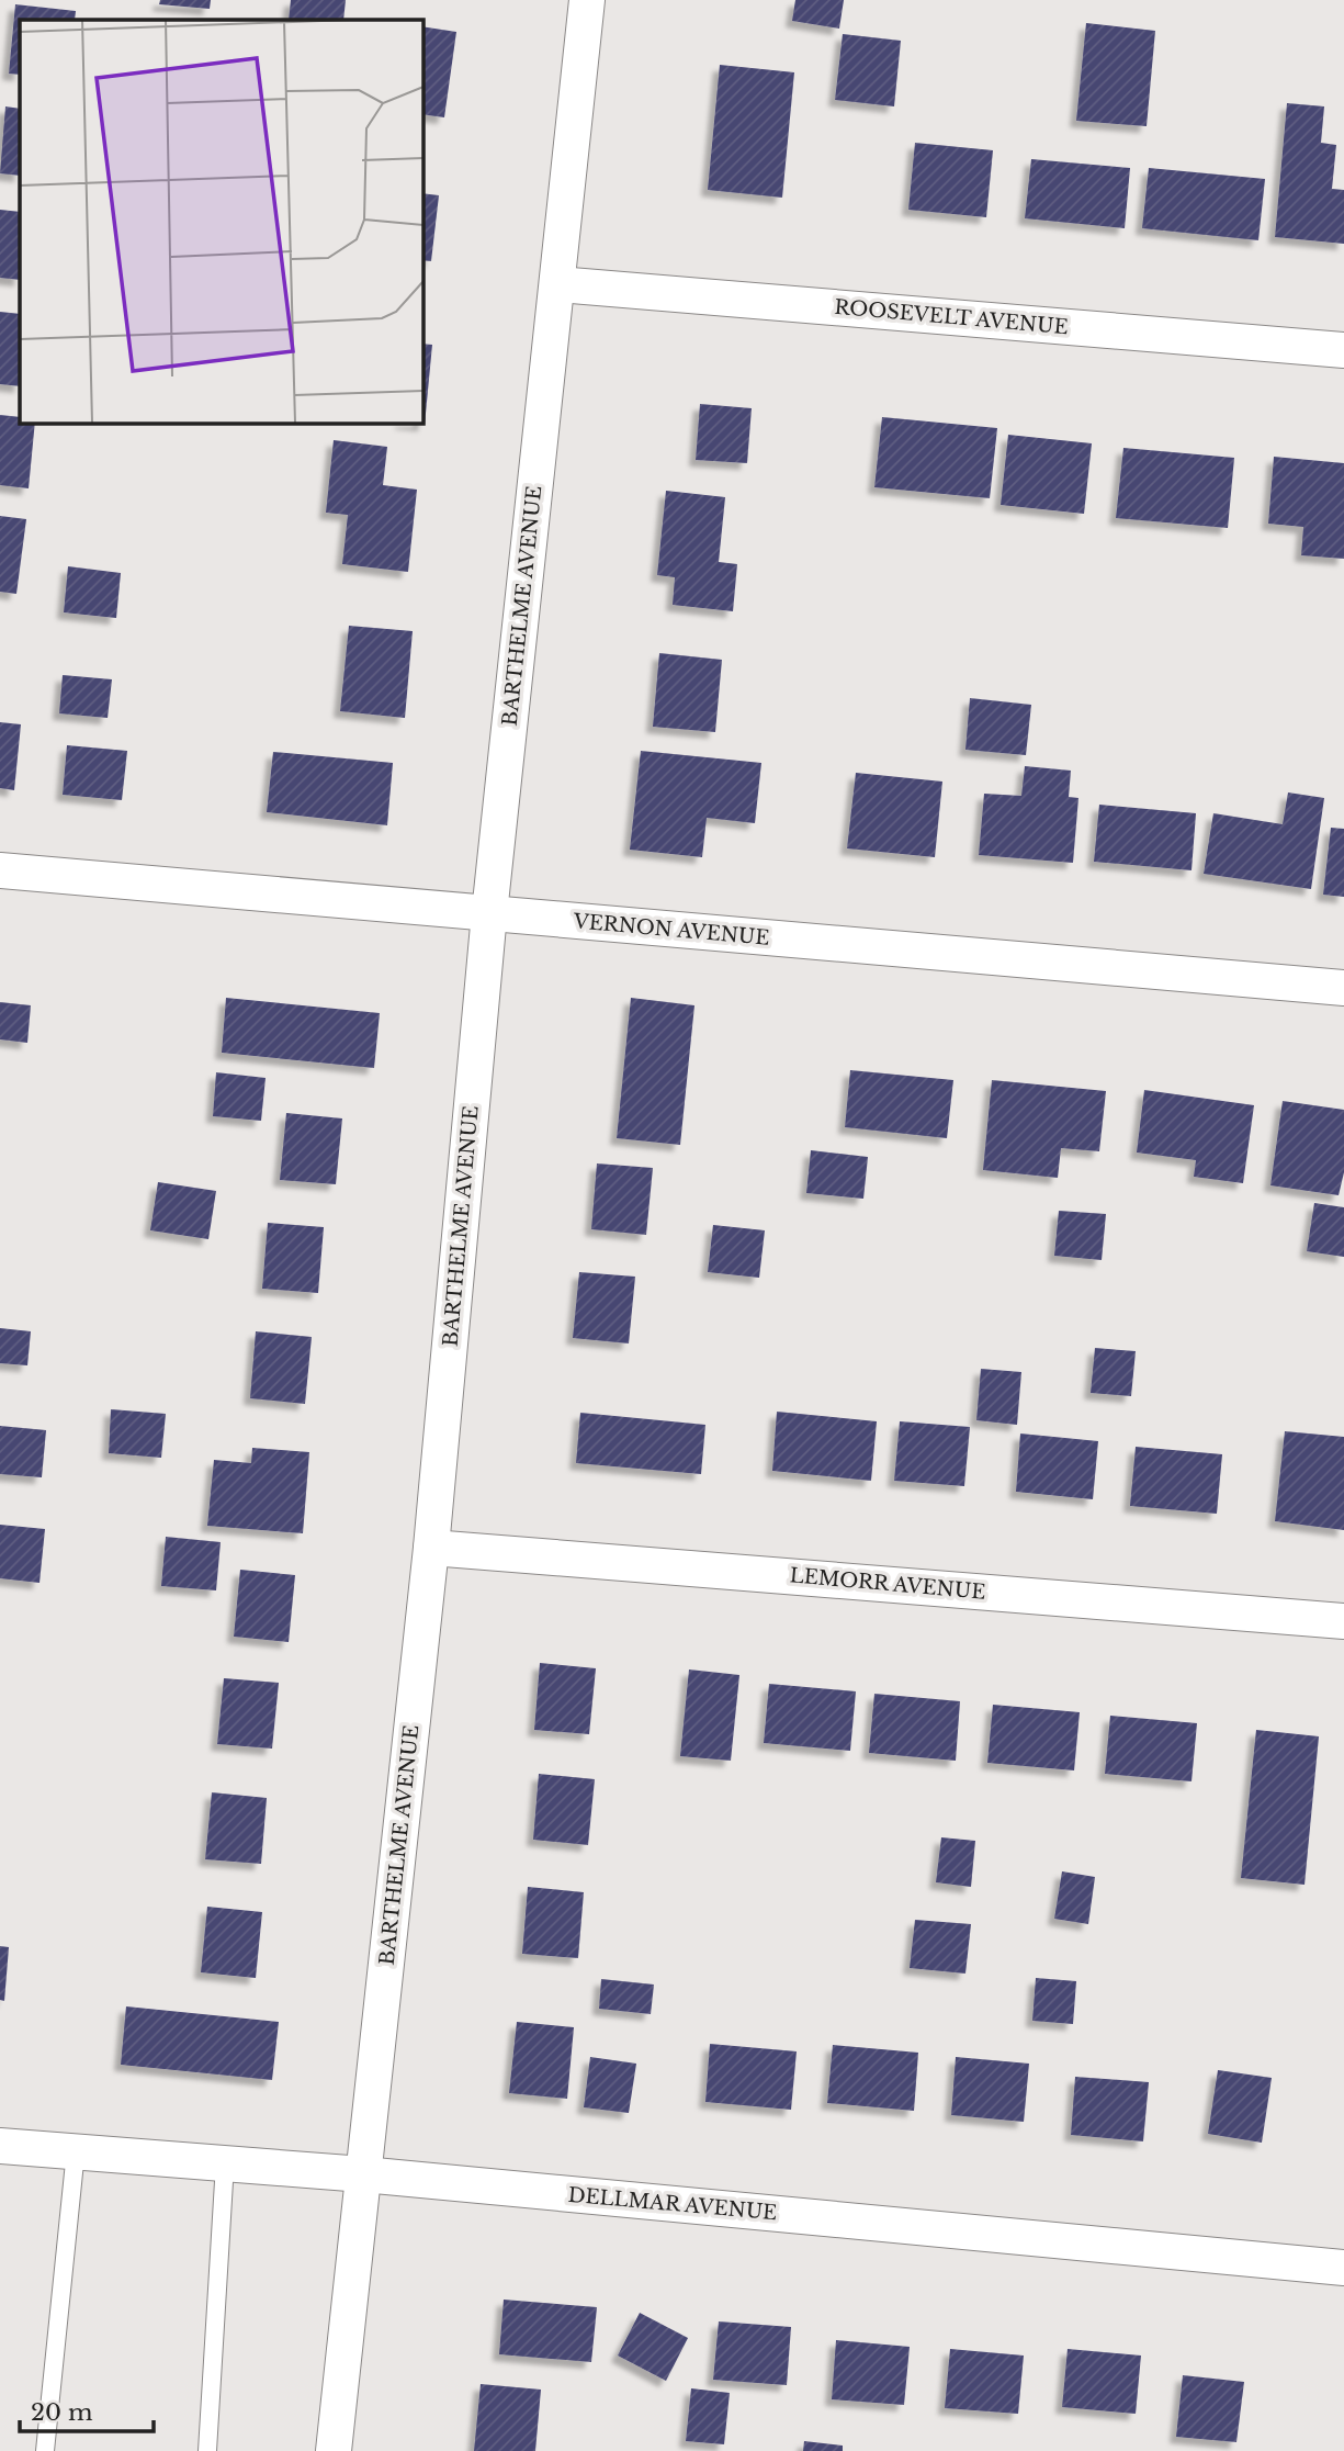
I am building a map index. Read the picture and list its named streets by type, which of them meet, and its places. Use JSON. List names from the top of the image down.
{
  "streets": {
    "street": [
      "ROOSEVELT AVENUE",
      "BARTHELME AVENUE",
      "VERNON AVENUE",
      "LEMORR AVENUE",
      "DELLMAR AVENUE"
    ]
  },
  "crossings": [
    ["ROOSEVELT AVENUE", "BARTHELME AVENUE"],
    ["BARTHELME AVENUE", "VERNON AVENUE"],
    ["BARTHELME AVENUE", "LEMORR AVENUE"],
    ["BARTHELME AVENUE", "DELLMAR AVENUE"]
  ],
  "scale_bar": "20 m"
}
